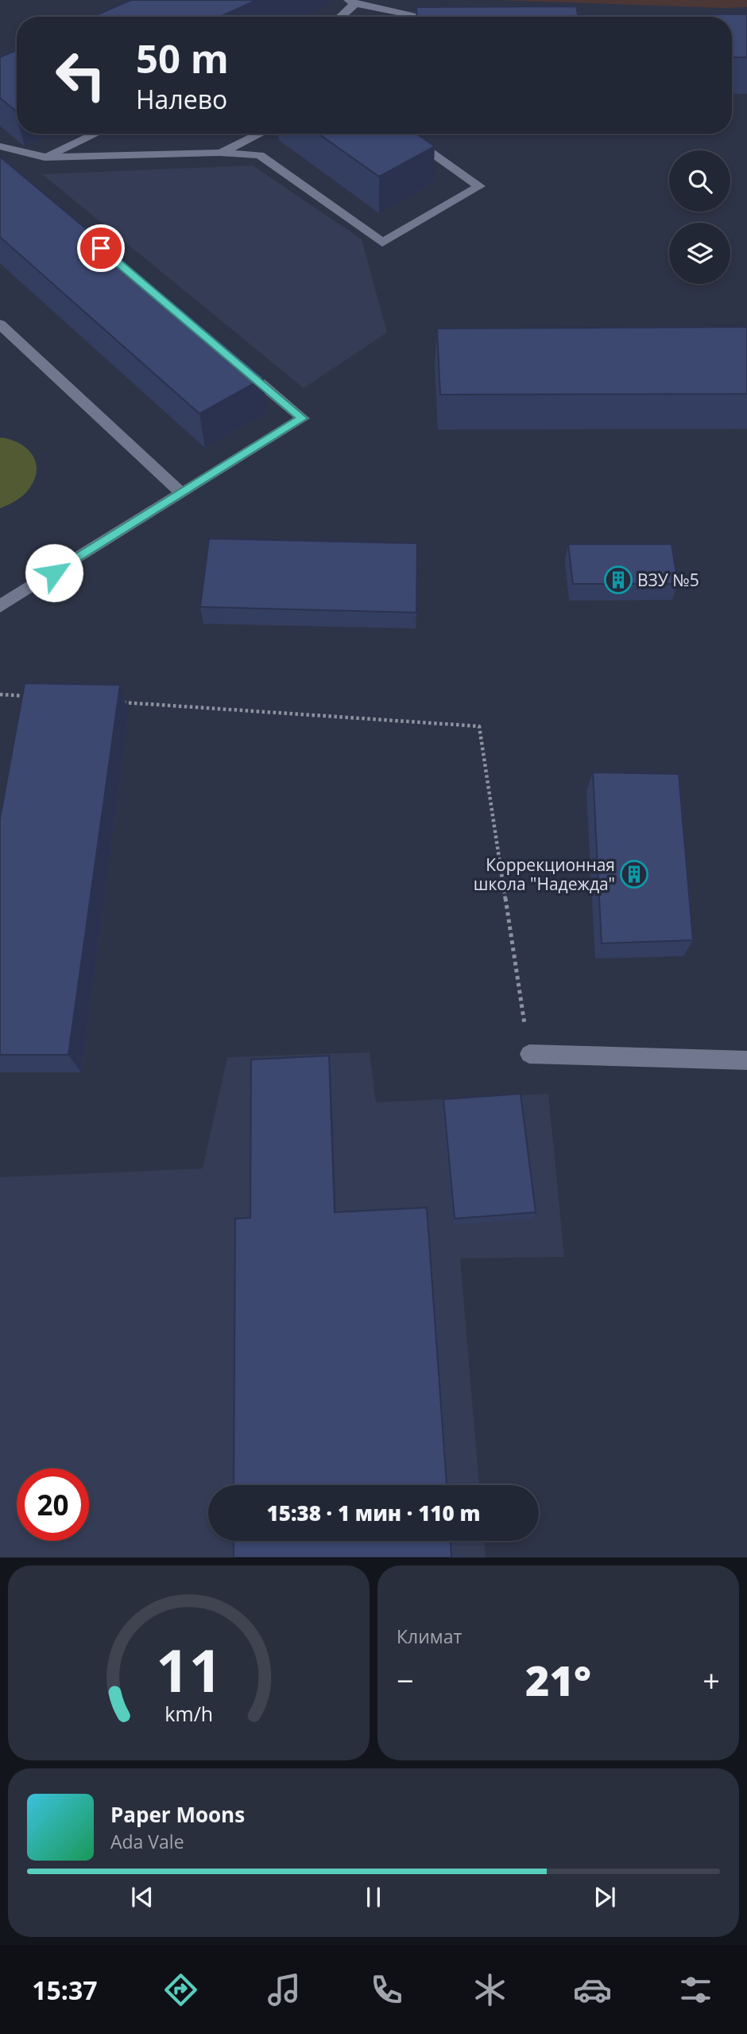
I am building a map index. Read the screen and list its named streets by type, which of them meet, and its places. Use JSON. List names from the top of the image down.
{
  "places": {
    "building": ["ВЗУ №5", "Коррекционная школа \"Надежда\""]
  },
  "page": {
    "turn": ["50 m", "Налево"],
    "limit": "20",
    "trip": "15:38 · 1 мин · 110 m",
    "tile": "Климат",
    "heat": ["−", "21°", "+"],
    "song": ["Paper Moons", "Ada Vale"],
    "tabs": "15:37",
    "gauge": ["11", "km/h"]
  }
}
